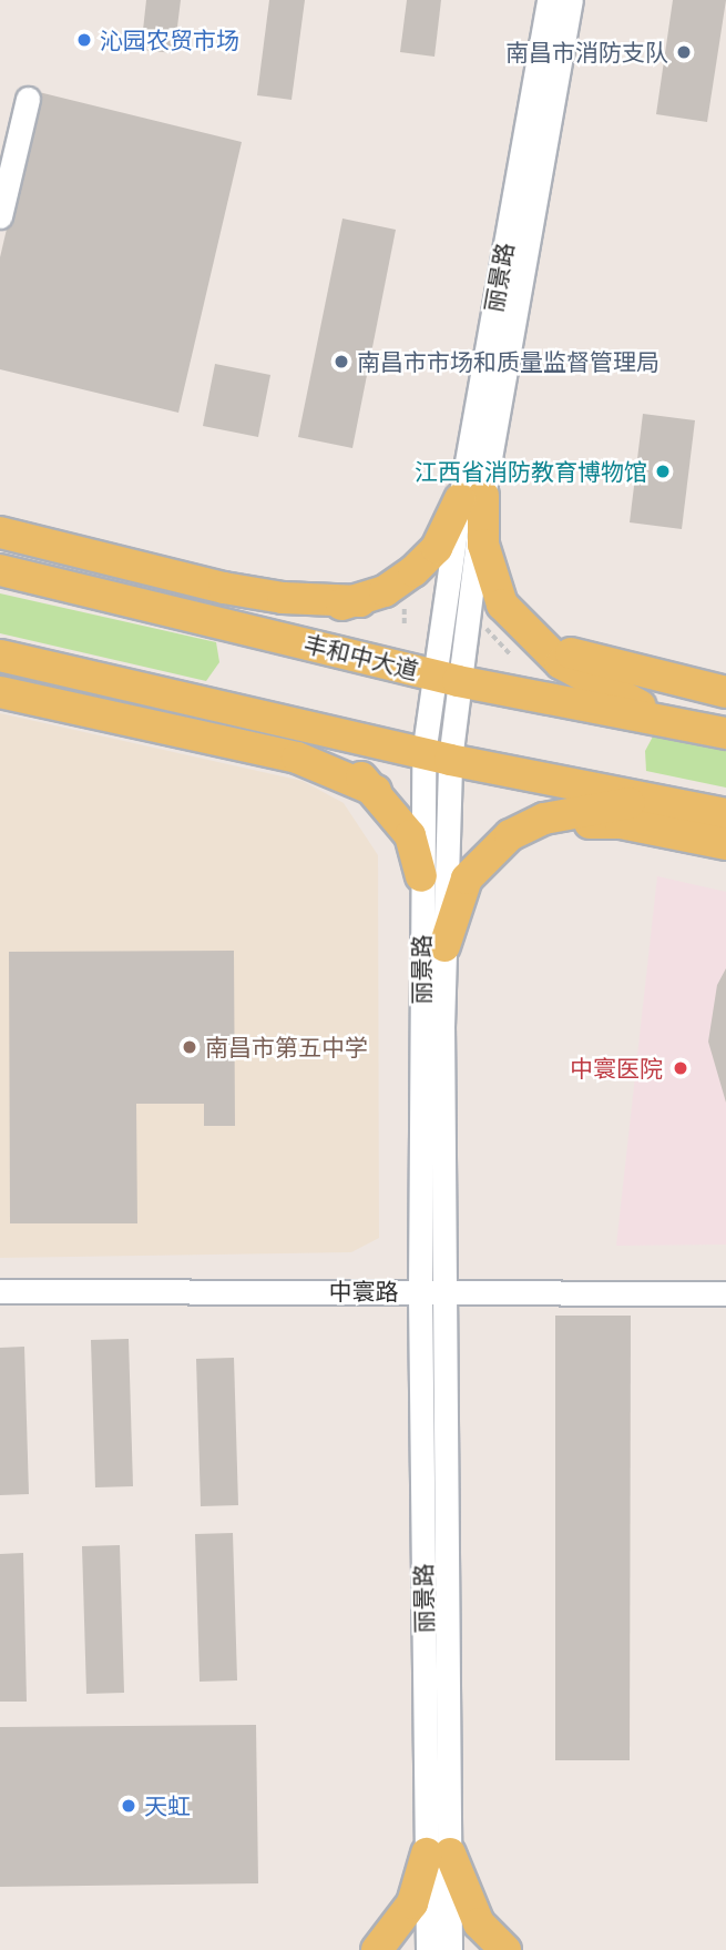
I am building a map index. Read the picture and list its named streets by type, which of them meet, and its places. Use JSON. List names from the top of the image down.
{
  "streets": {
    "main road": ["丰和中大道"],
    "street": ["丽景路", "中寰路"]
  },
  "crossings": [
    ["丽景路", "丰和中大道"],
    ["丽景路", "中寰路"]
  ],
  "places": [
    "沁园农贸市场",
    "南昌市消防支队",
    "南昌市市场和质量监督管理局",
    "江西省消防教育博物馆",
    "南昌市第五中学",
    "中寰医院",
    "天虹"
  ]
}
